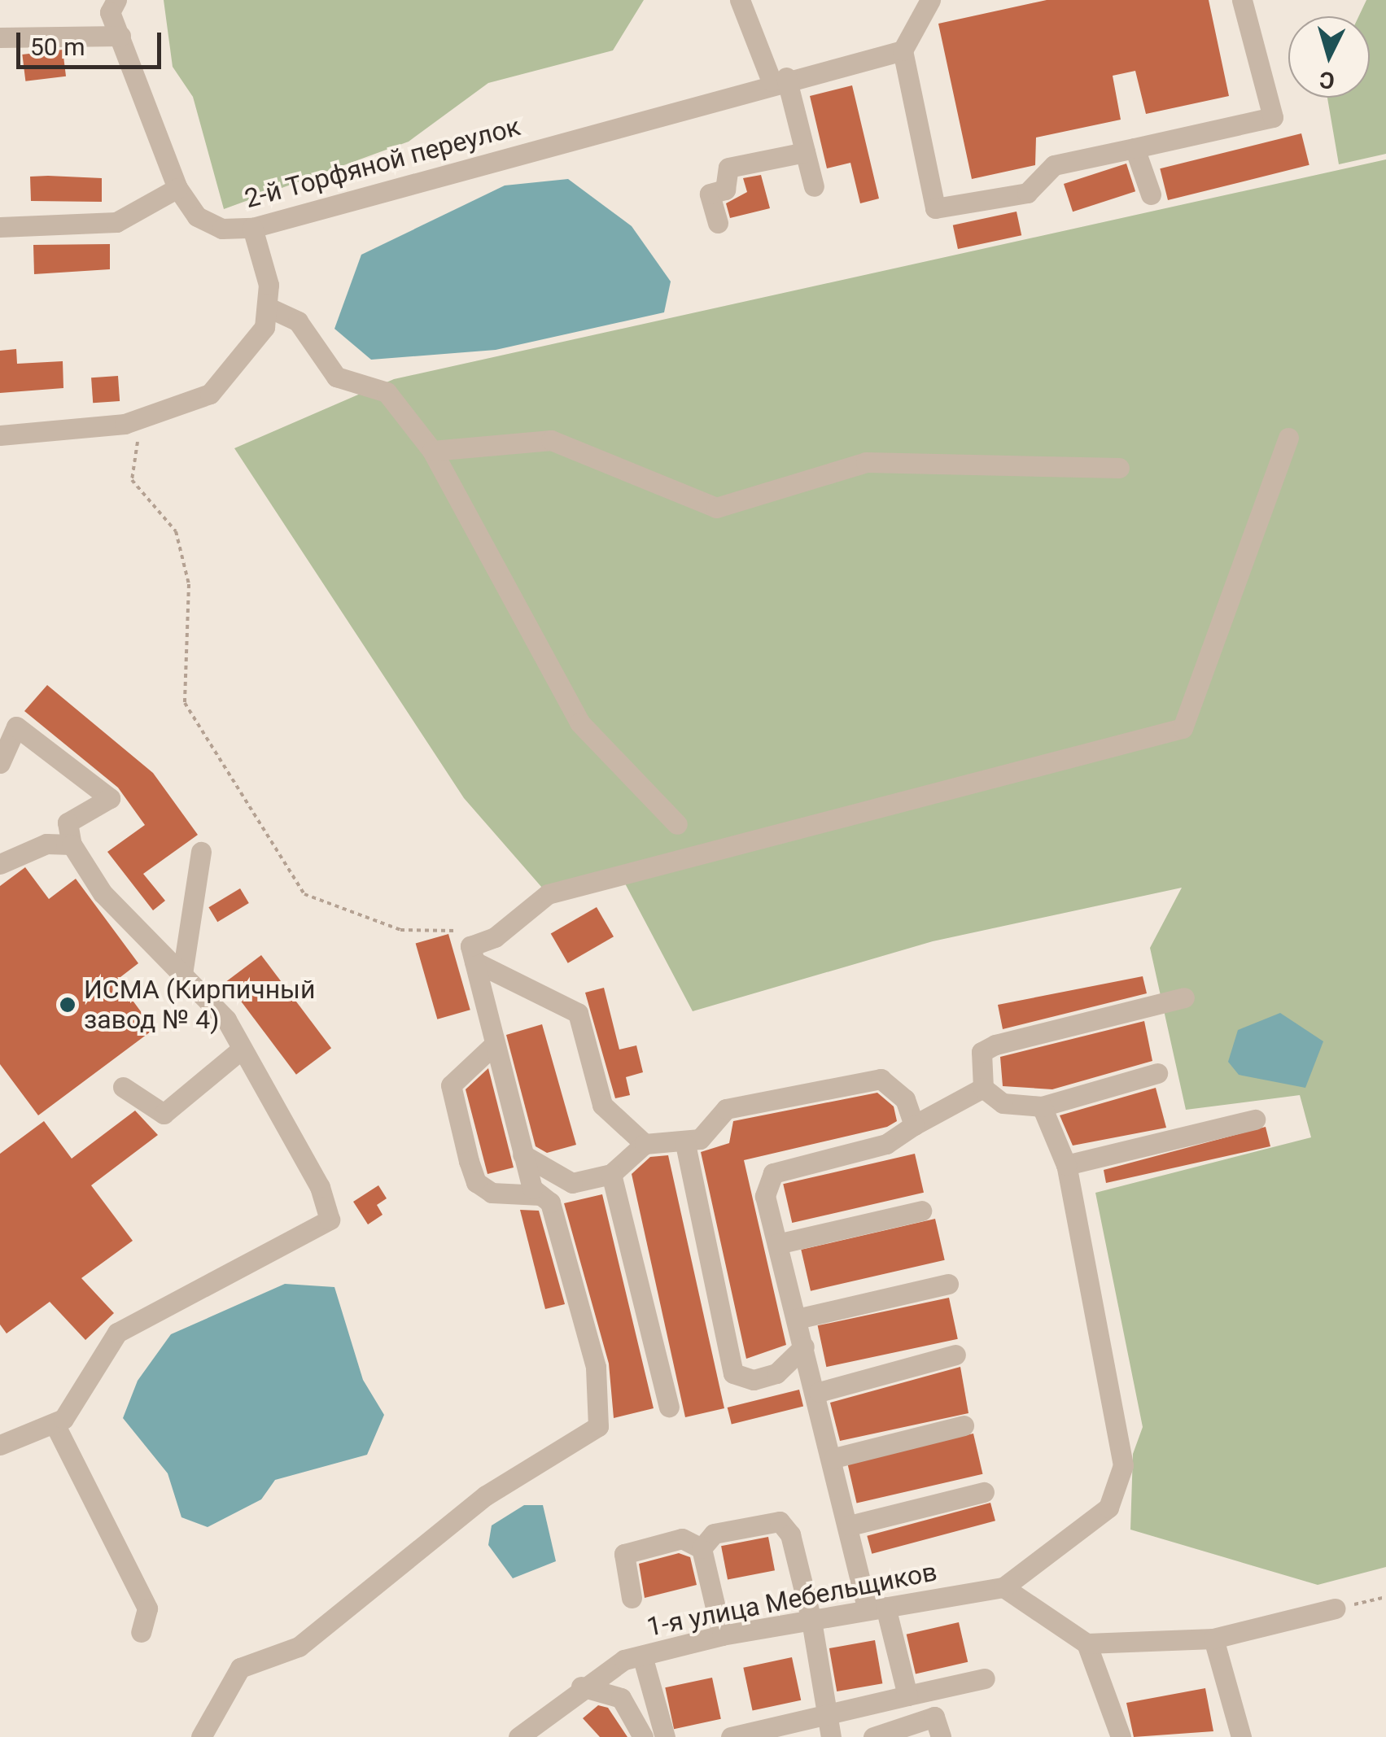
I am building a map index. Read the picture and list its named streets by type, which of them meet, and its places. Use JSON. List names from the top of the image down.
{
  "streets": {
    "street": ["2-й Торфяной переулок", "1-я улица Мебельщиков"]
  },
  "places": ["ИСМА (Кирпичный завод № 4)"],
  "scale_bar": "50 m",
  "north": "bottom"
}
